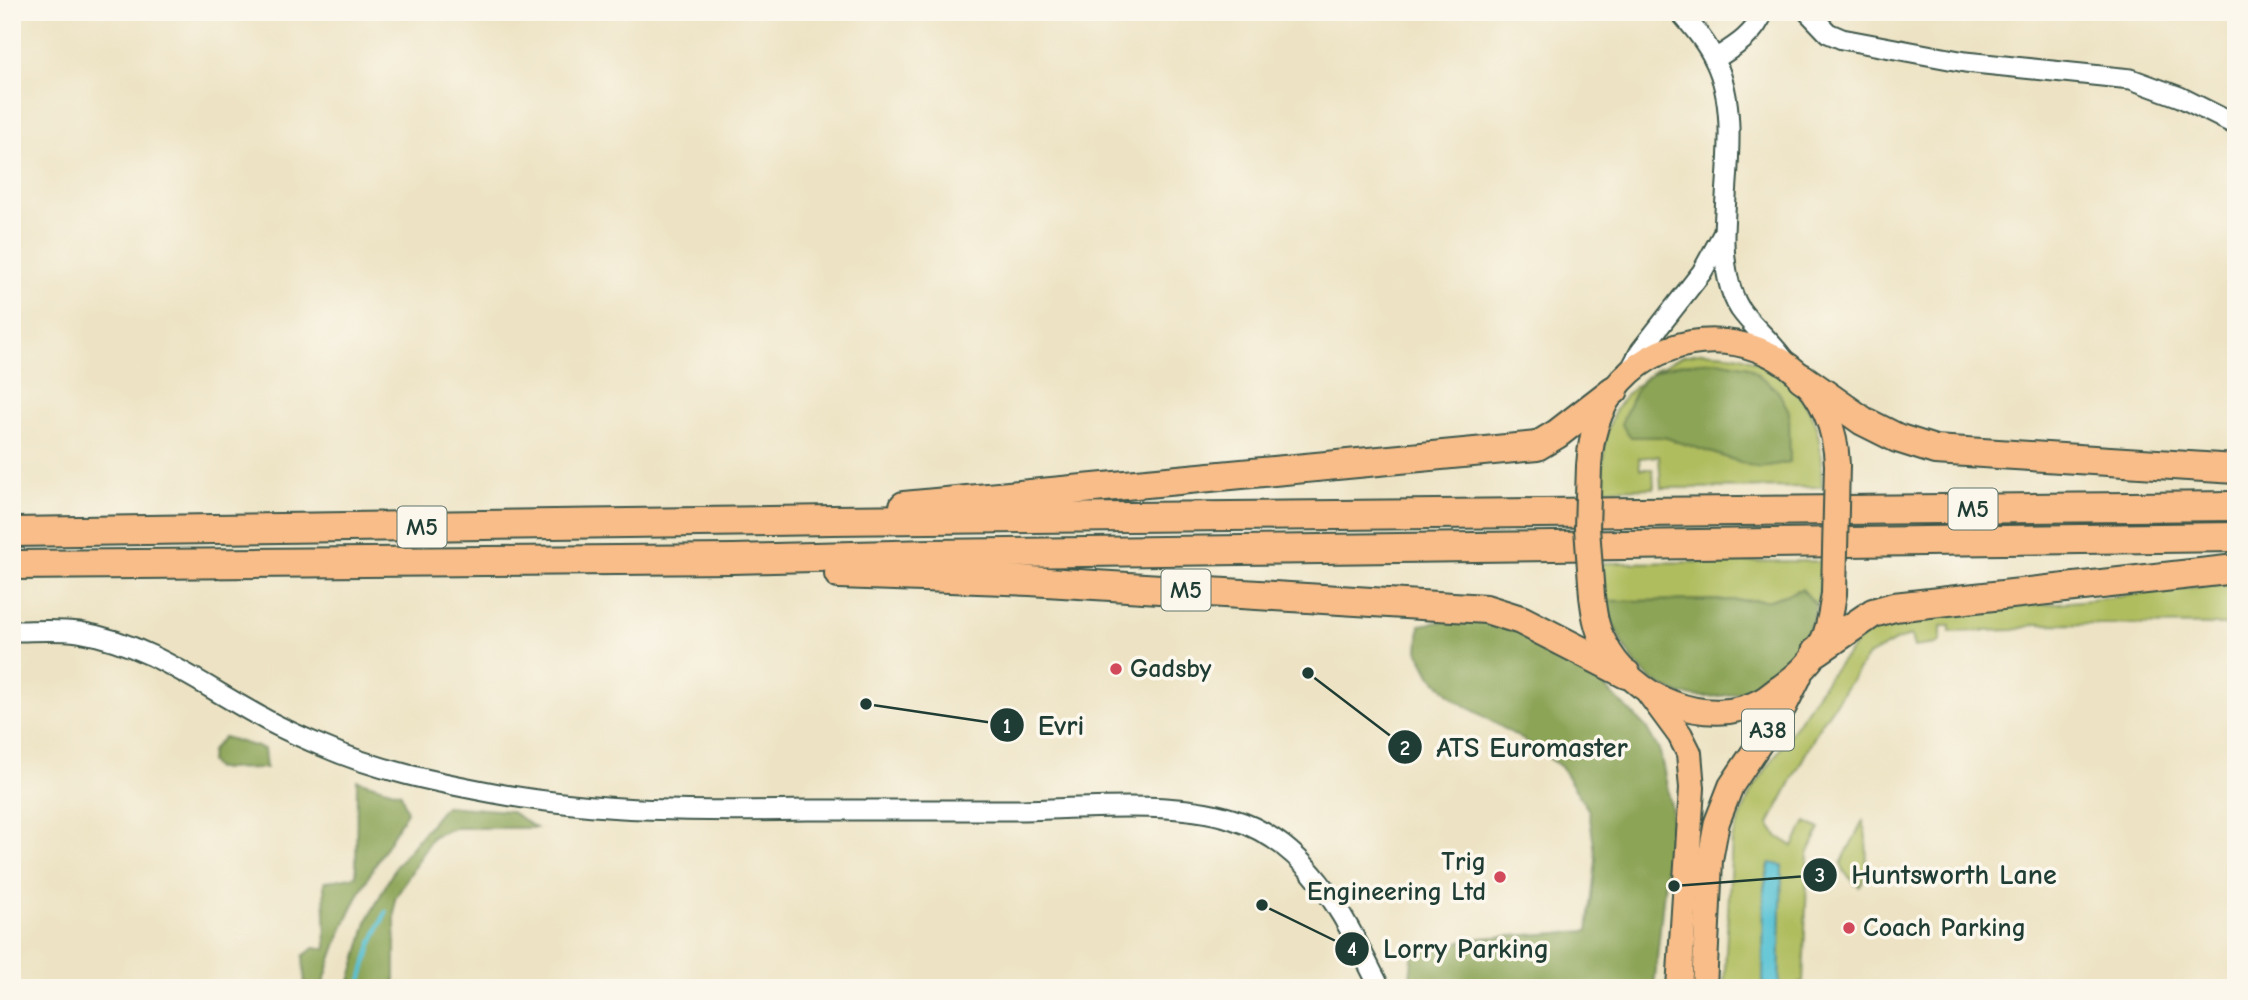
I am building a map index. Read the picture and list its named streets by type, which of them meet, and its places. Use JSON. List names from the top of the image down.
{
  "streets": {
    "highway": ["M5"],
    "main road": ["A38"]
  },
  "places": [
    "Gadsby",
    "ATS Euromaster",
    "Evri",
    "Trig Engineering Ltd",
    "Huntsworth Lane",
    "Lorry Parking",
    "Coach Parking"
  ]
}
